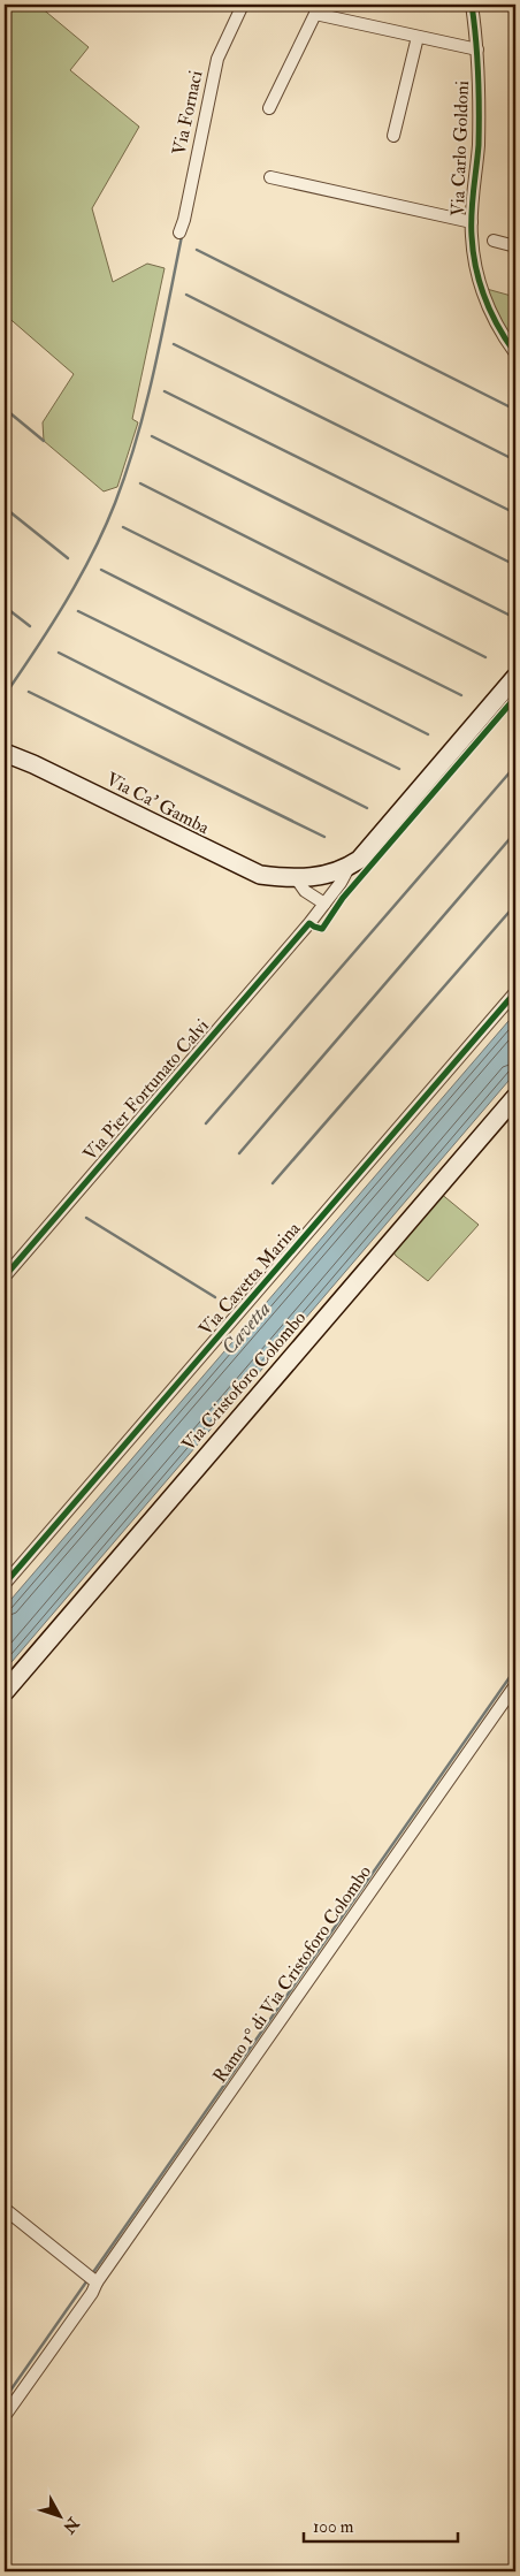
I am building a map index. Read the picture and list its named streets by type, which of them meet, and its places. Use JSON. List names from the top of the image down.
{
  "streets": {
    "street": [
      "Via Fornaci",
      "Via Carlo Goldoni",
      "Via Ca' Gamba",
      "Via Pier Fortunato Calvi",
      "Via Cavetta Marina",
      "Via Cristoforo Colombo",
      "Ramo 1° di Via Cristoforo Colombo"
    ]
  },
  "crossings": [
    ["Via Ca' Gamba", "Via Pier Fortunato Calvi"]
  ],
  "water": ["Cavetta"],
  "scale_bar": "100 m",
  "north": "bottom right"
}
